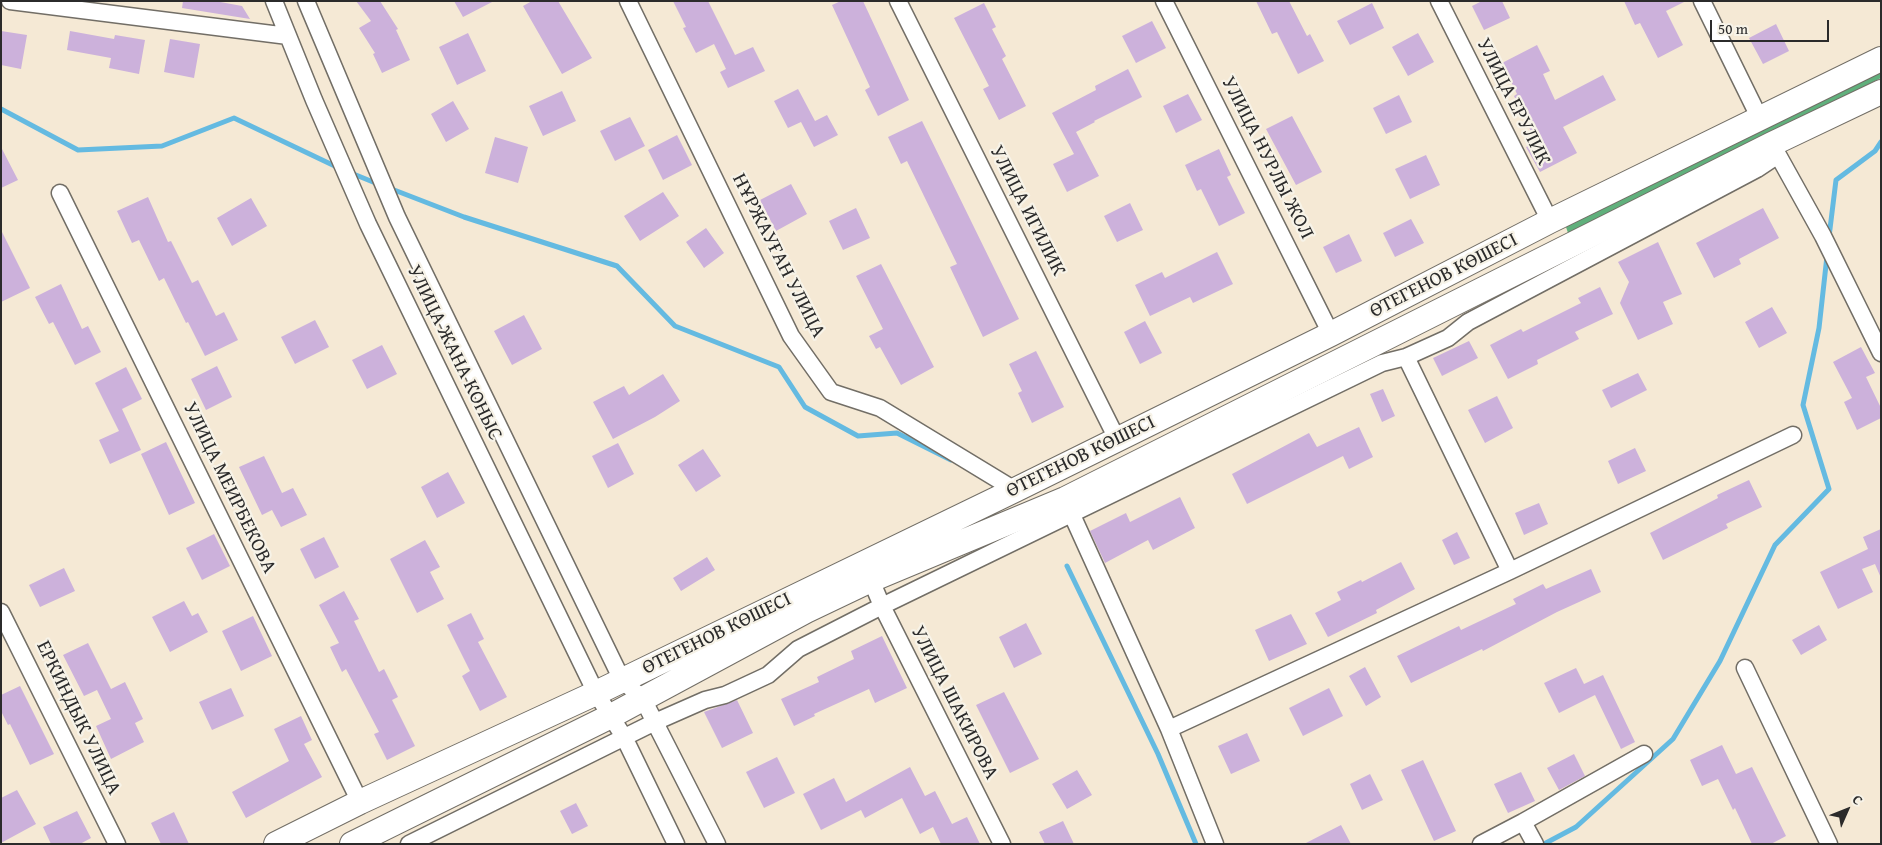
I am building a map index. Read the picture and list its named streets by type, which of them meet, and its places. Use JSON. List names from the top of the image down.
{
  "streets": {
    "main road": ["ӨТЕГЕНОВ КӨШЕСІ"],
    "street": [
      "УЛИЦА ЕРУЛИК",
      "УЛИЦА НУРЛЫ ЖОЛ",
      "УЛИЦА ИГИЛИК",
      "НҰРЖАУҒАН УЛИЦА",
      "УЛИЦА ЖАНА КОНЫС",
      "УЛИЦА МЕИРБЕКОВА",
      "УЛИЦА ШАКИРОВА",
      "ЕРКИНДЫК УЛИЦА"
    ]
  },
  "crossings": [
    ["УЛИЦА ЕРУЛИК", "ӨТЕГЕНОВ КӨШЕСІ"],
    ["УЛИЦА НУРЛЫ ЖОЛ", "ӨТЕГЕНОВ КӨШЕСІ"],
    ["УЛИЦА ИГИЛИК", "ӨТЕГЕНОВ КӨШЕСІ"],
    ["НҰРЖАУҒАН УЛИЦА", "ӨТЕГЕНОВ КӨШЕСІ"],
    ["ӨТЕГЕНОВ КӨШЕСІ", "УЛИЦА ЖАНА КОНЫС"],
    ["ӨТЕГЕНОВ КӨШЕСІ", "УЛИЦА МЕИРБЕКОВА"],
    ["ӨТЕГЕНОВ КӨШЕСІ", "УЛИЦА ШАКИРОВА"]
  ],
  "scale_bar": "50 m",
  "north": "top right"
}
